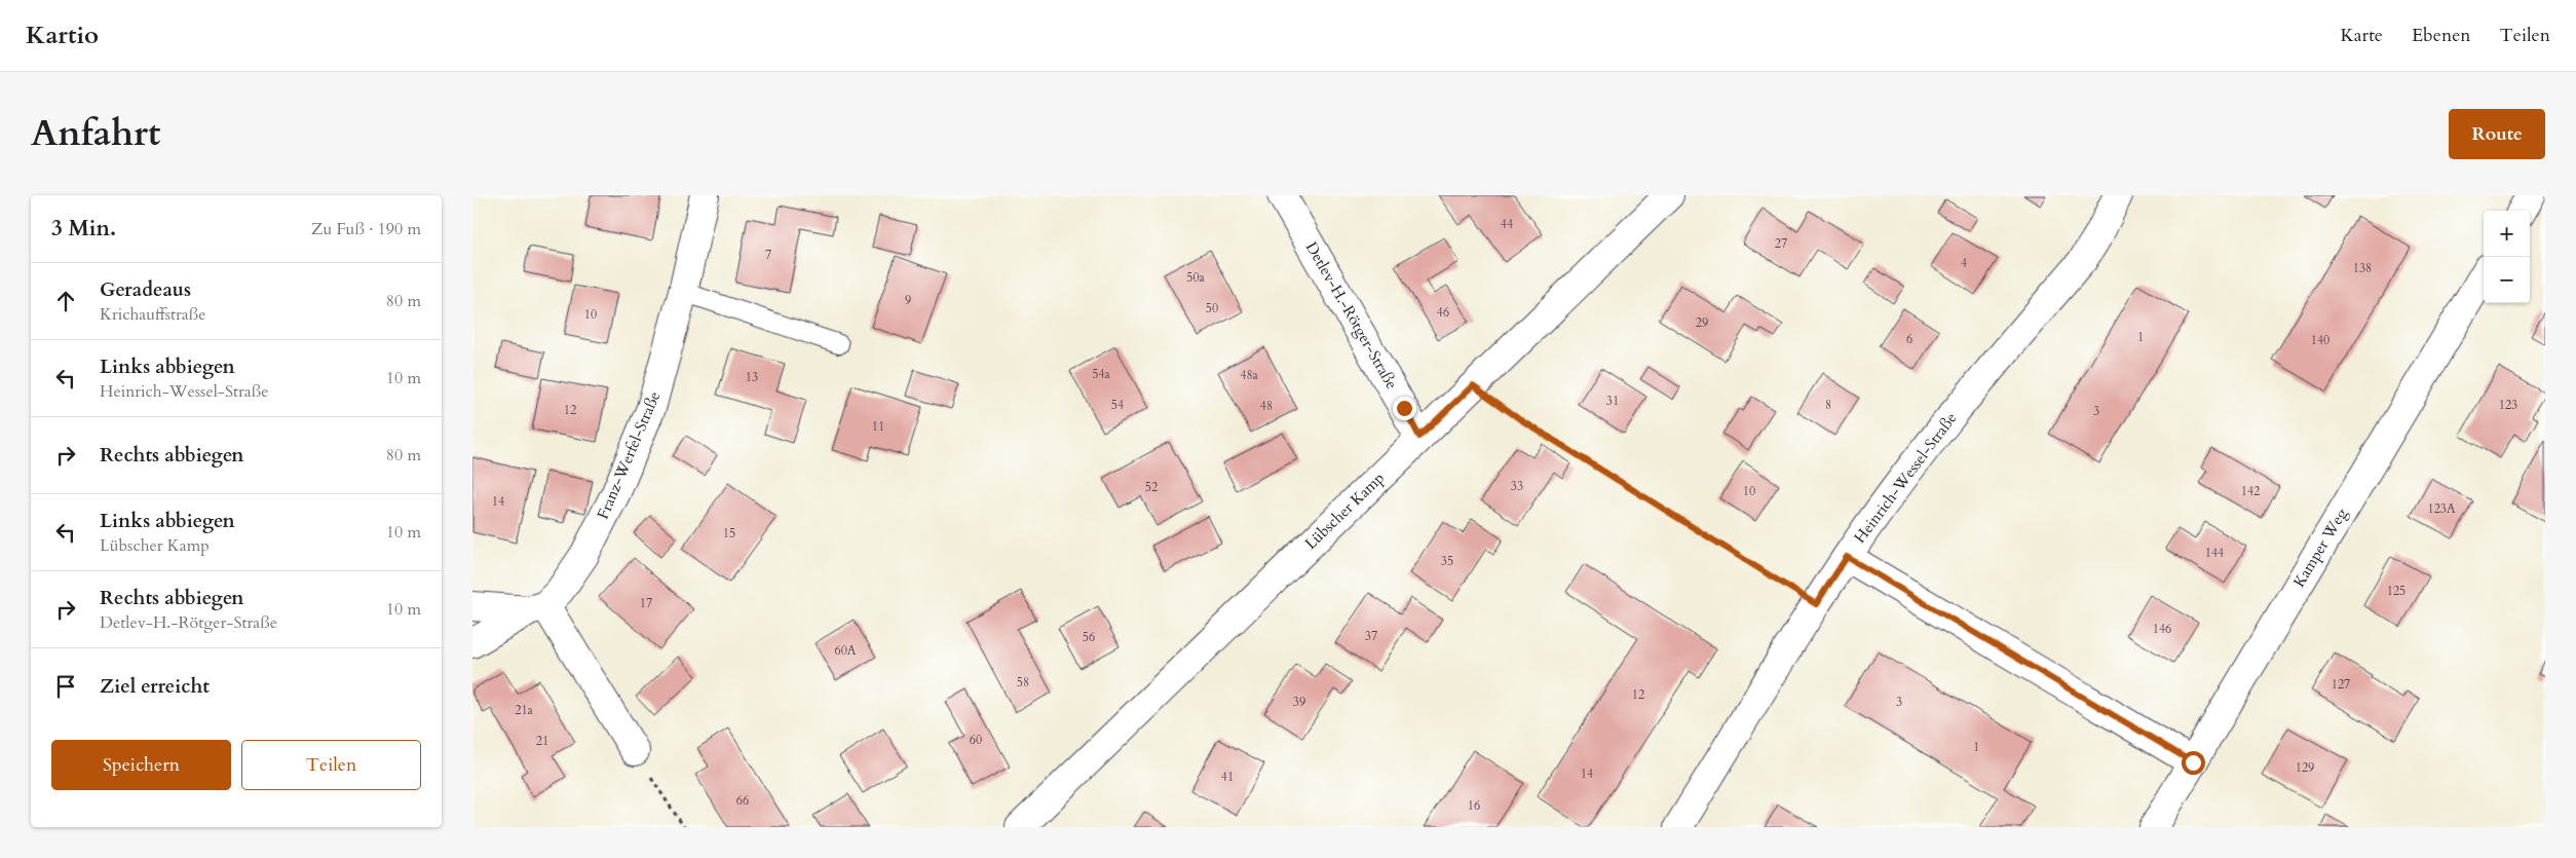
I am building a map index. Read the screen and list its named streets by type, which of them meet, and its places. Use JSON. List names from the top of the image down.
{
  "streets": {
    "street": [
      "Detlev-H.-Rötger-Straße",
      "Franz-Werfel-Straße",
      "Heinrich-Wessel-Straße",
      "Lübscher Kamp",
      "Kamper Weg"
    ]
  },
  "crossings": [
    ["Detlev-H.-Rötger-Straße", "Lübscher Kamp"]
  ],
  "house_numbers": [
    "44",
    "27",
    "7",
    "4",
    "138",
    "50a",
    "9",
    "50",
    "46",
    "10",
    "29",
    "1",
    "6",
    "140",
    "54a",
    "48a",
    "13",
    "31",
    "54",
    "8",
    "123",
    "48",
    "12",
    "3",
    "11",
    "33",
    "52",
    "10",
    "142",
    "14",
    "123A",
    "15",
    "144",
    "35",
    "125",
    "17",
    "146",
    "37",
    "56",
    "60A",
    "58",
    "127",
    "12",
    "39",
    "3",
    "21a",
    "60",
    "21",
    "1",
    "129",
    "14",
    "41",
    "66",
    "16"
  ],
  "page": {
    "header": "Kartio",
    "nav": ["Karte", "Ebenen", "Teilen"],
    "title": "Anfahrt",
    "buttons": [
      "Route",
      ["Speichern", "Teilen"]
    ],
    "heading": ["3 Min.", "Zu Fuß · 190 m"],
    "map_buttons": ["+", "−"],
    "list": [
      ["Geradeaus", "Krichauffstraße", "80 m"],
      ["Links abbiegen", "Heinrich-Wessel-Straße", "10 m"],
      ["Rechts abbiegen", "80 m"],
      ["Links abbiegen", "Lübscher Kamp", "10 m"],
      ["Rechts abbiegen", "Detlev-H.-Rötger-Straße", "10 m"],
      "Ziel erreicht"
    ]
  }
}
